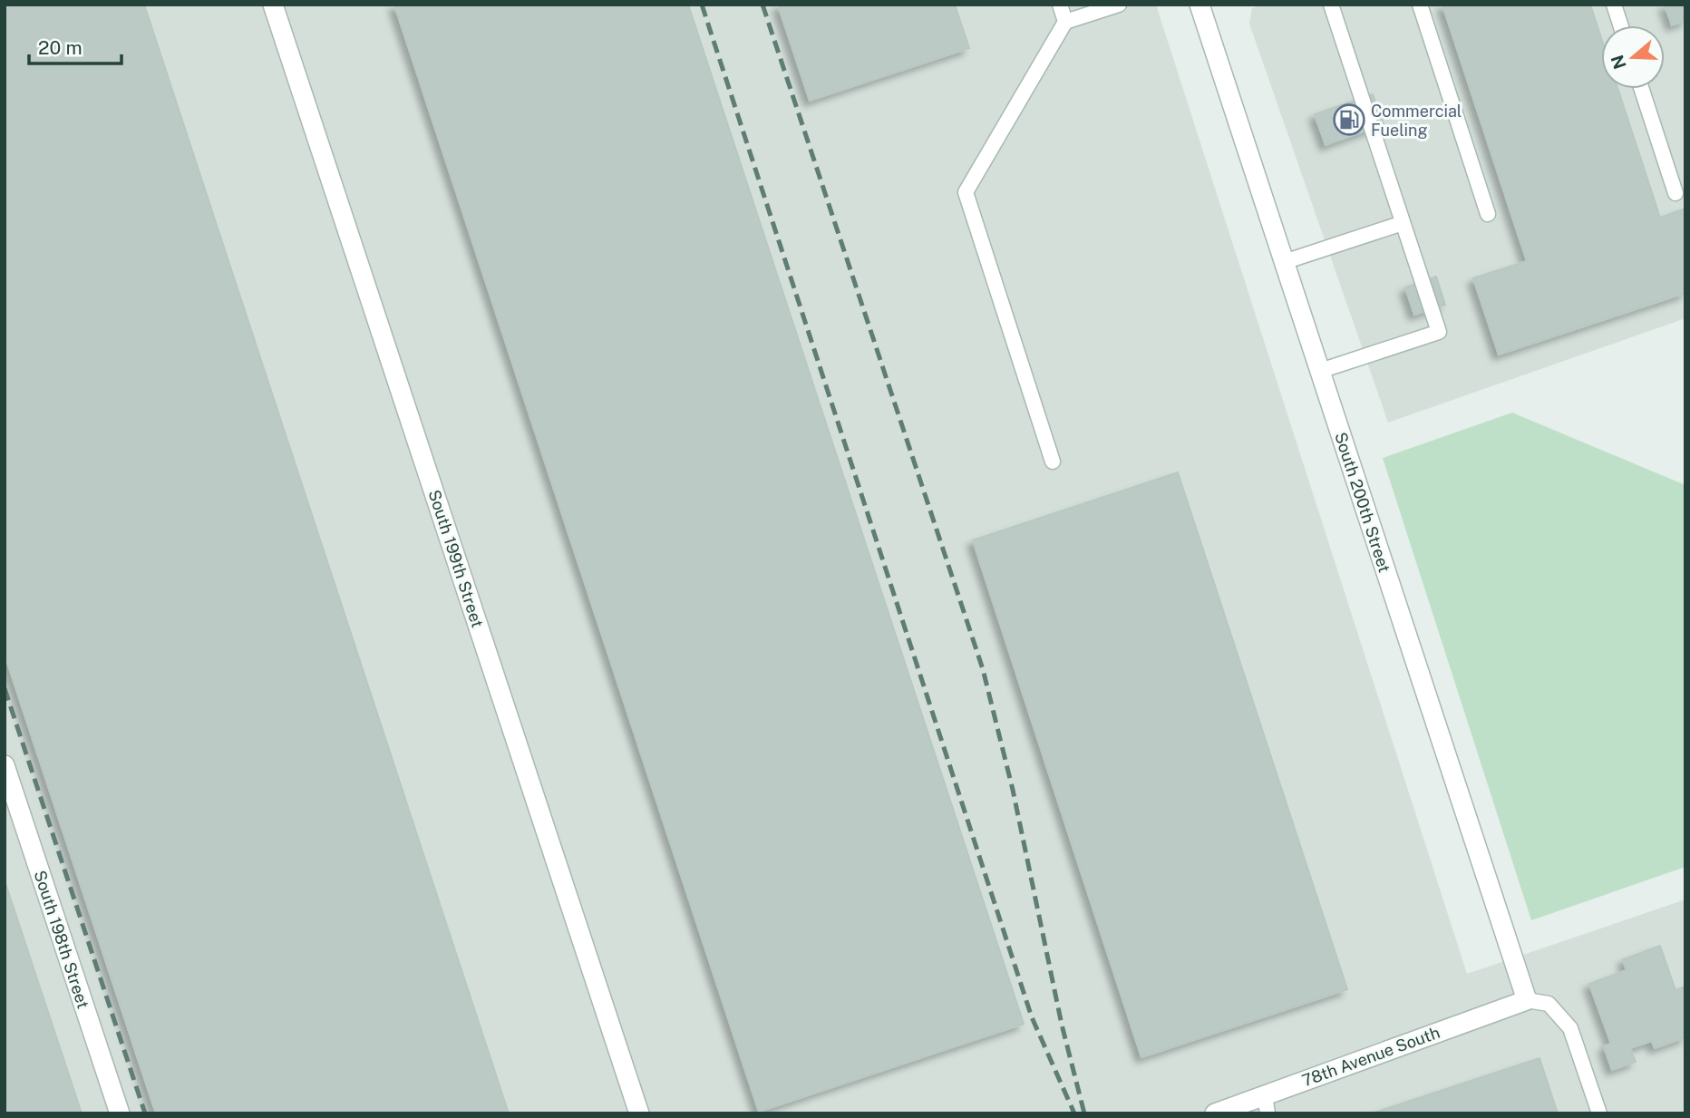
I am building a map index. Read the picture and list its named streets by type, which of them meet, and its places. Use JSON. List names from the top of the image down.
{
  "streets": {
    "street": [
      "South 200th Street",
      "South 199th Street",
      "South 198th Street",
      "78th Avenue South"
    ]
  },
  "crossings": [
    ["South 200th Street", "78th Avenue South"]
  ],
  "places": {
    "fuel station": ["Commercial Fueling"]
  },
  "scale_bar": "20 m",
  "north": "left"
}
